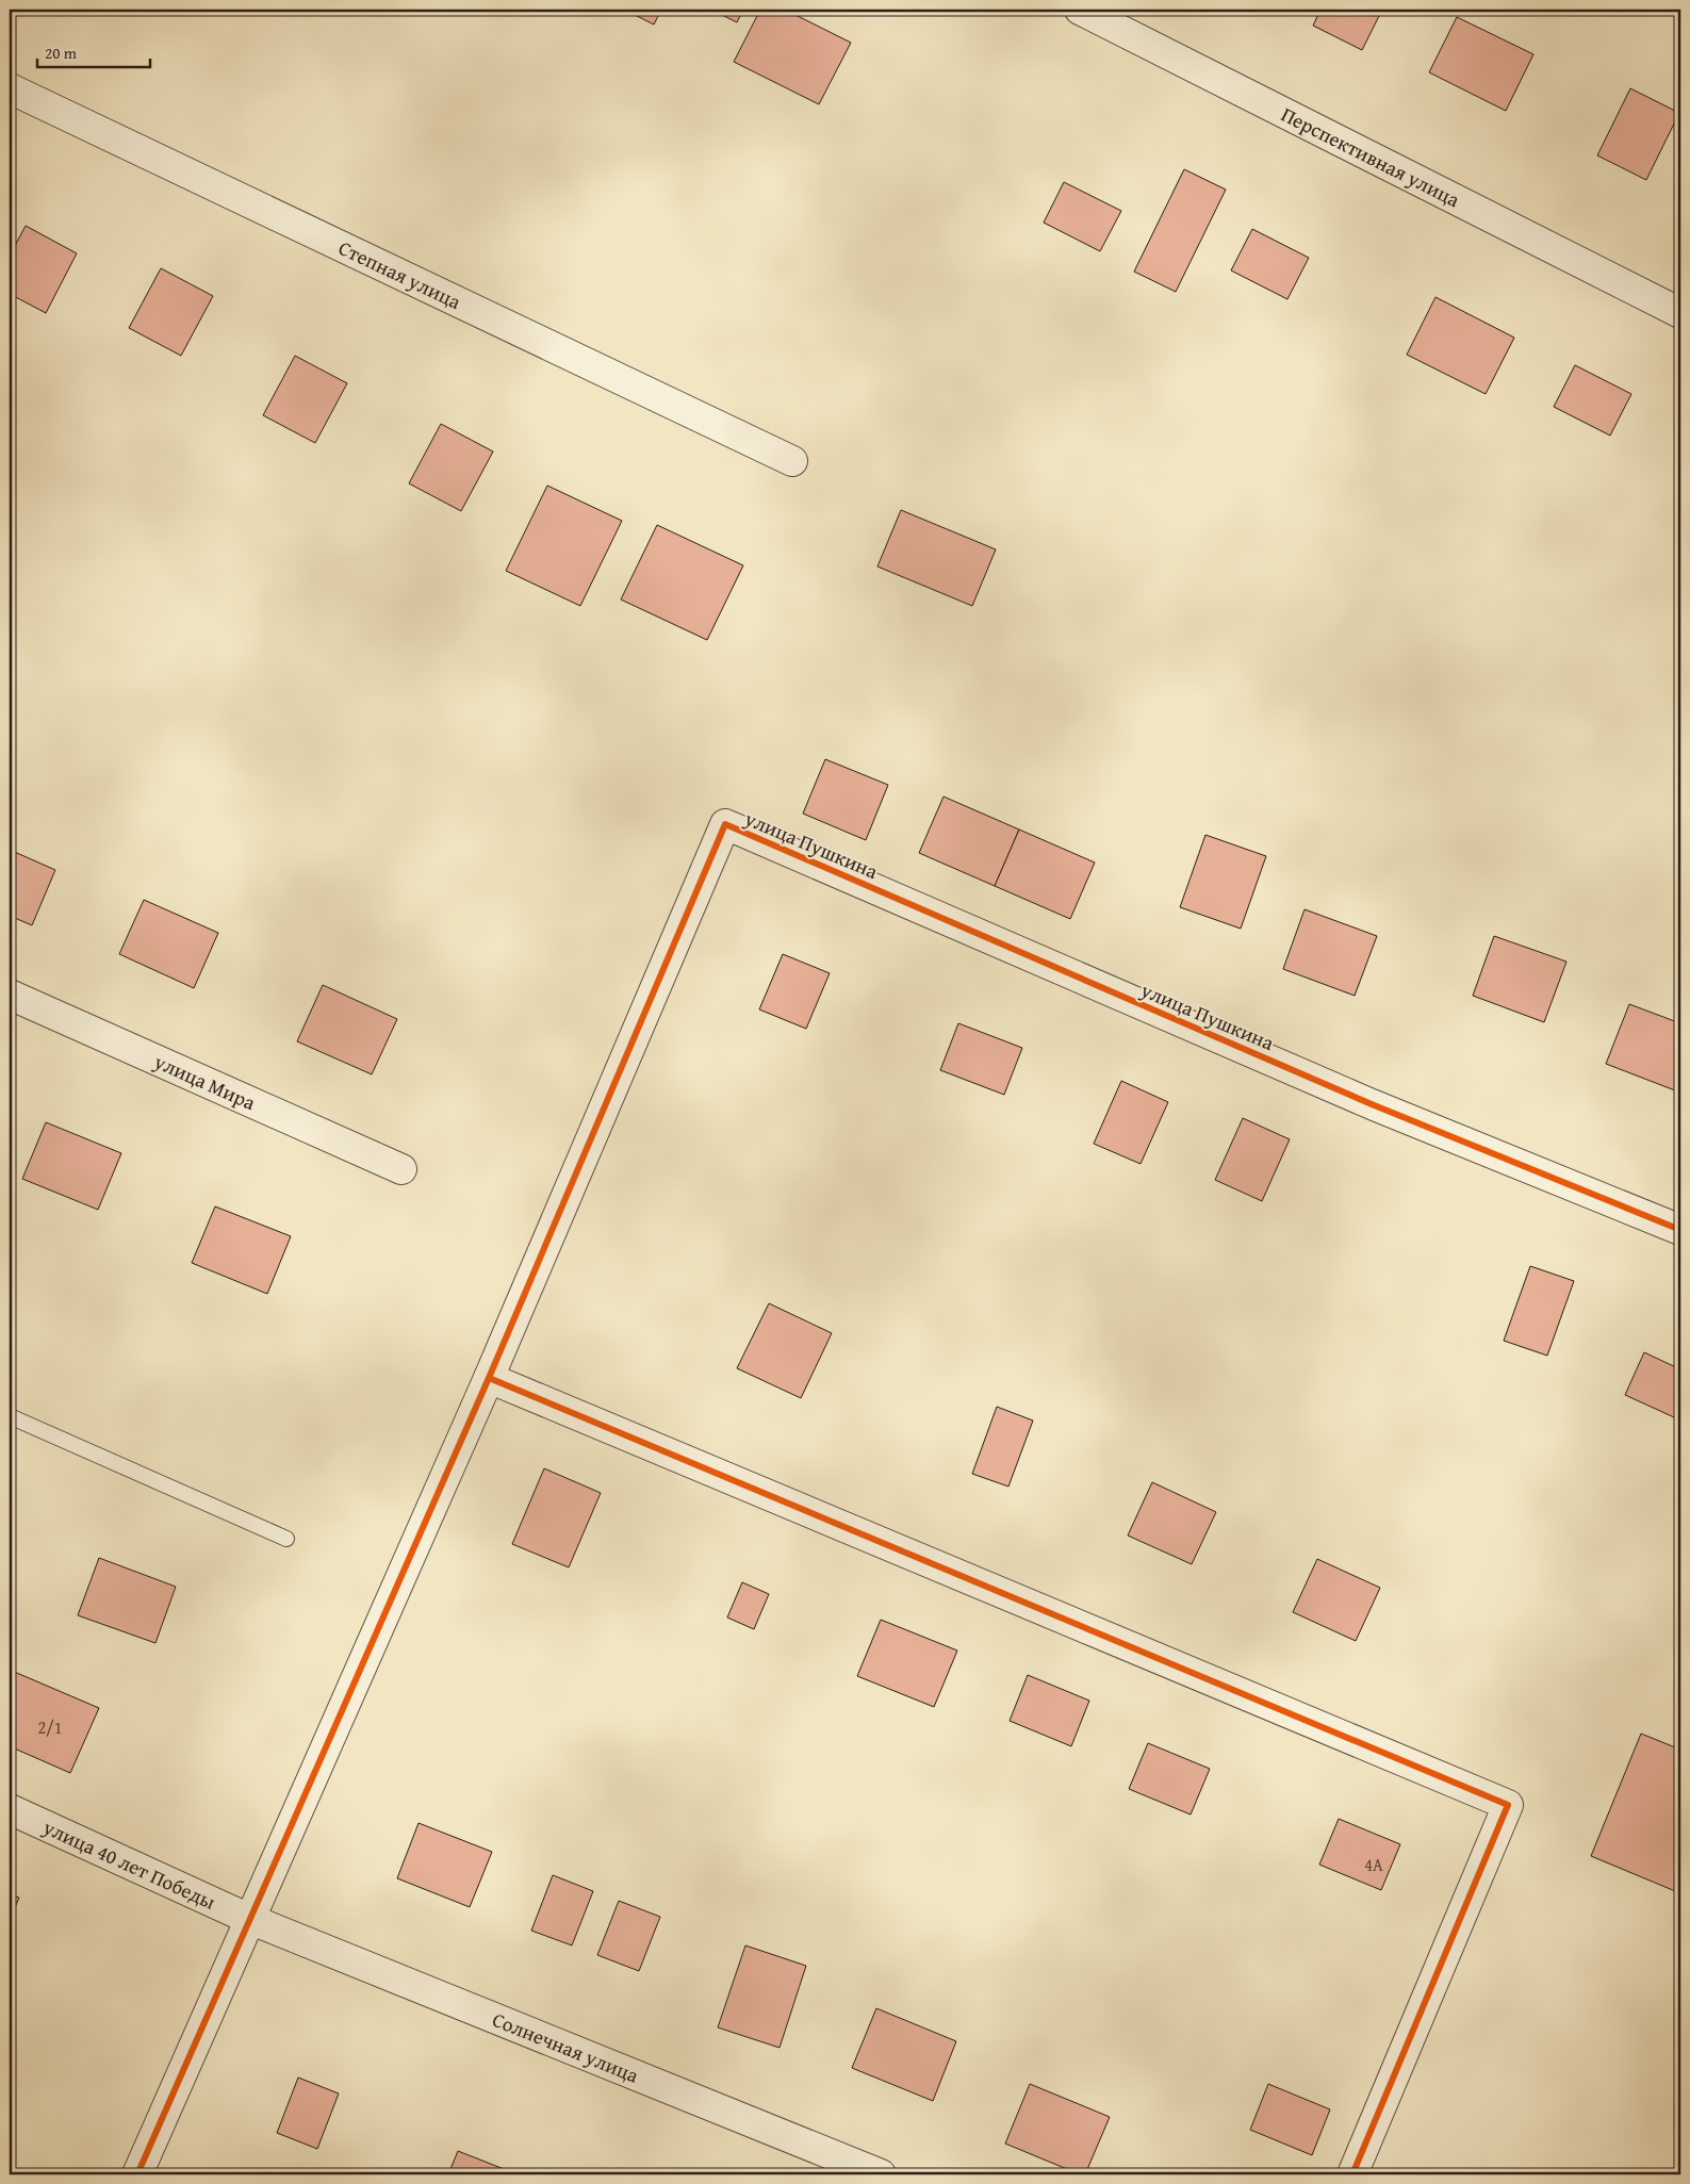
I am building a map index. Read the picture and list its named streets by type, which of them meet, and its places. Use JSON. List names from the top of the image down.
{
  "streets": {
    "street": [
      "Перспективная улица",
      "Степная улица",
      "улица Пушкина",
      "улица Мира",
      "улица 40 лет Победы",
      "Солнечная улица"
    ]
  },
  "crossings": [
    ["улица 40 лет Победы", "Солнечная улица"]
  ],
  "house_numbers": ["2/1", "4А"],
  "scale_bar": "20 m"
}
